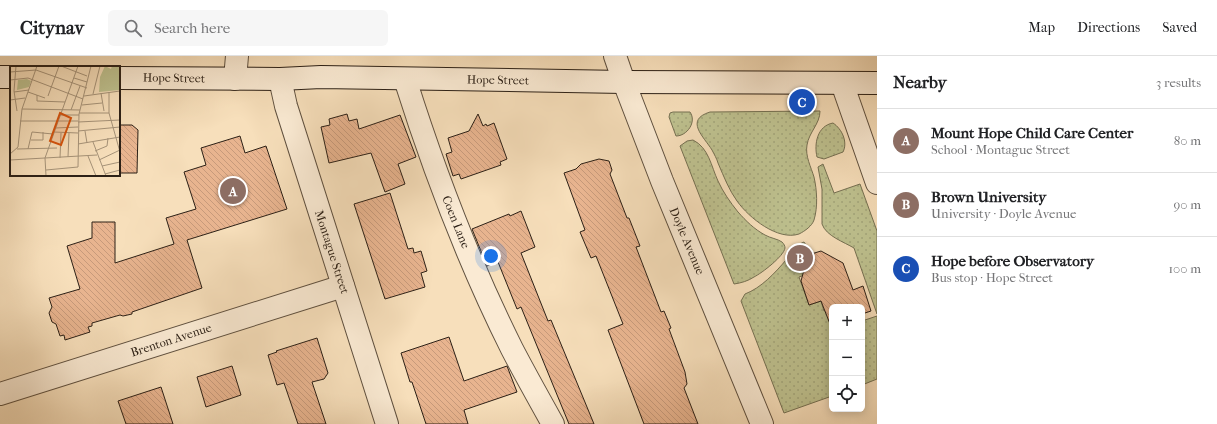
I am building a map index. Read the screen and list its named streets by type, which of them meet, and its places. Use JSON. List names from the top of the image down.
{
  "streets": {
    "street": [
      "Hope Street",
      "Coen Lane",
      "Doyle Avenue",
      "Montague Street",
      "Brenton Avenue"
    ]
  },
  "crossings": [
    ["Hope Street", "Coen Lane"],
    ["Hope Street", "Doyle Avenue"],
    ["Hope Street", "Montague Street"],
    ["Montague Street", "Brenton Avenue"]
  ],
  "page": {
    "header": "Citynav",
    "search": "Search here",
    "nav": ["Map", "Directions", "Saved"],
    "heading": ["Nearby", "3 results"],
    "pins": ["C", "A", "B"],
    "list": [
      {
        "mark": "A",
        "name": "Mount Hope Child Care Center",
        "note": "School · Montague Street",
        "value": "80 m"
      },
      {
        "mark": "B",
        "name": "Brown University",
        "note": "University · Doyle Avenue",
        "value": "90 m"
      },
      {
        "mark": "C",
        "name": "Hope before Observatory",
        "note": "Bus stop · Hope Street",
        "value": "100 m"
      }
    ],
    "map_buttons": ["+", "−"]
  }
}
